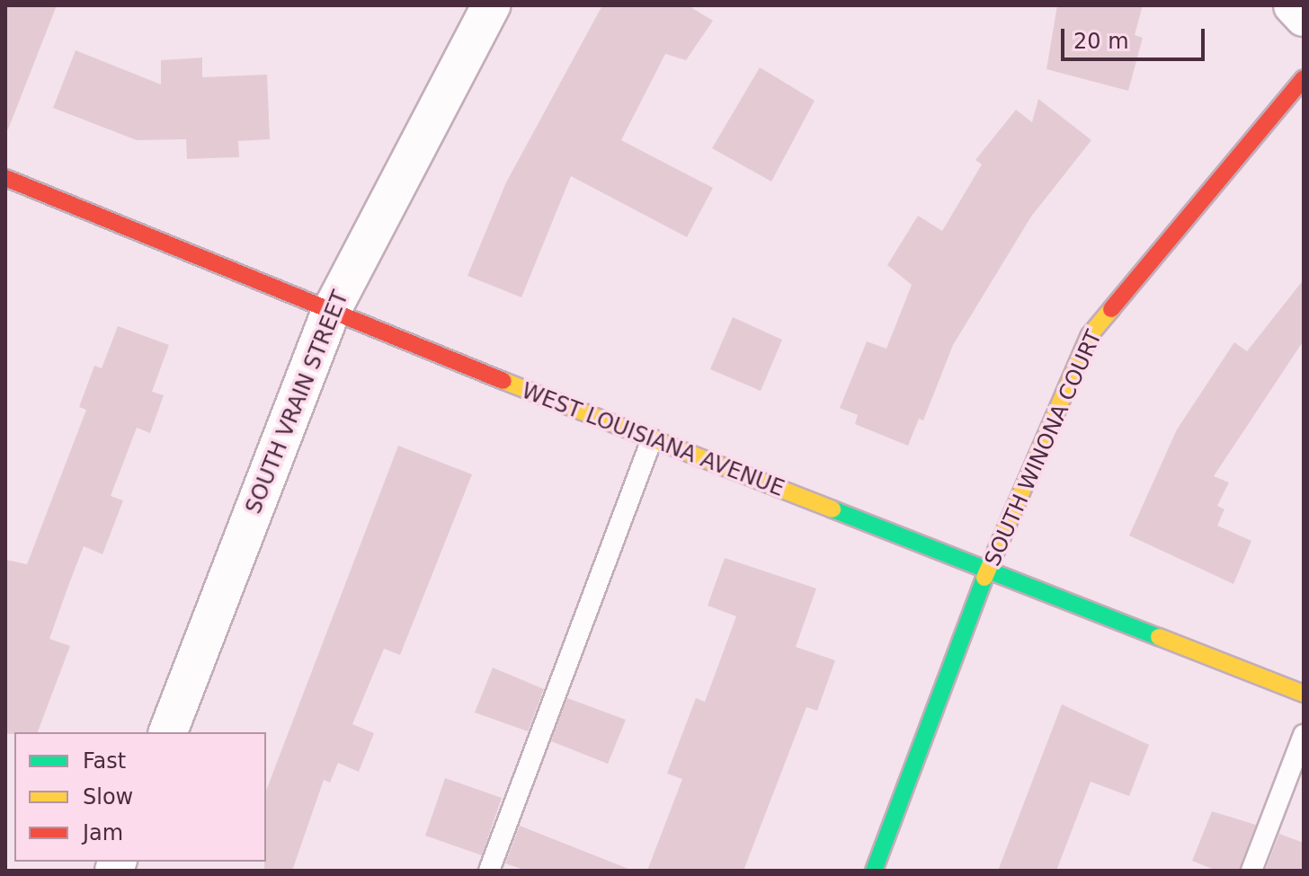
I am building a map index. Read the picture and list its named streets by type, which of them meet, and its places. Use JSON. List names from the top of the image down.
{
  "streets": {
    "street": ["SOUTH VRAIN STREET", "WEST LOUISIANA AVENUE", "SOUTH WINONA COURT"]
  },
  "crossings": [
    ["SOUTH VRAIN STREET", "WEST LOUISIANA AVENUE"],
    ["WEST LOUISIANA AVENUE", "SOUTH WINONA COURT"]
  ],
  "legend": ["Fast", "Slow", "Jam"],
  "scale_bar": "20 m"
}
